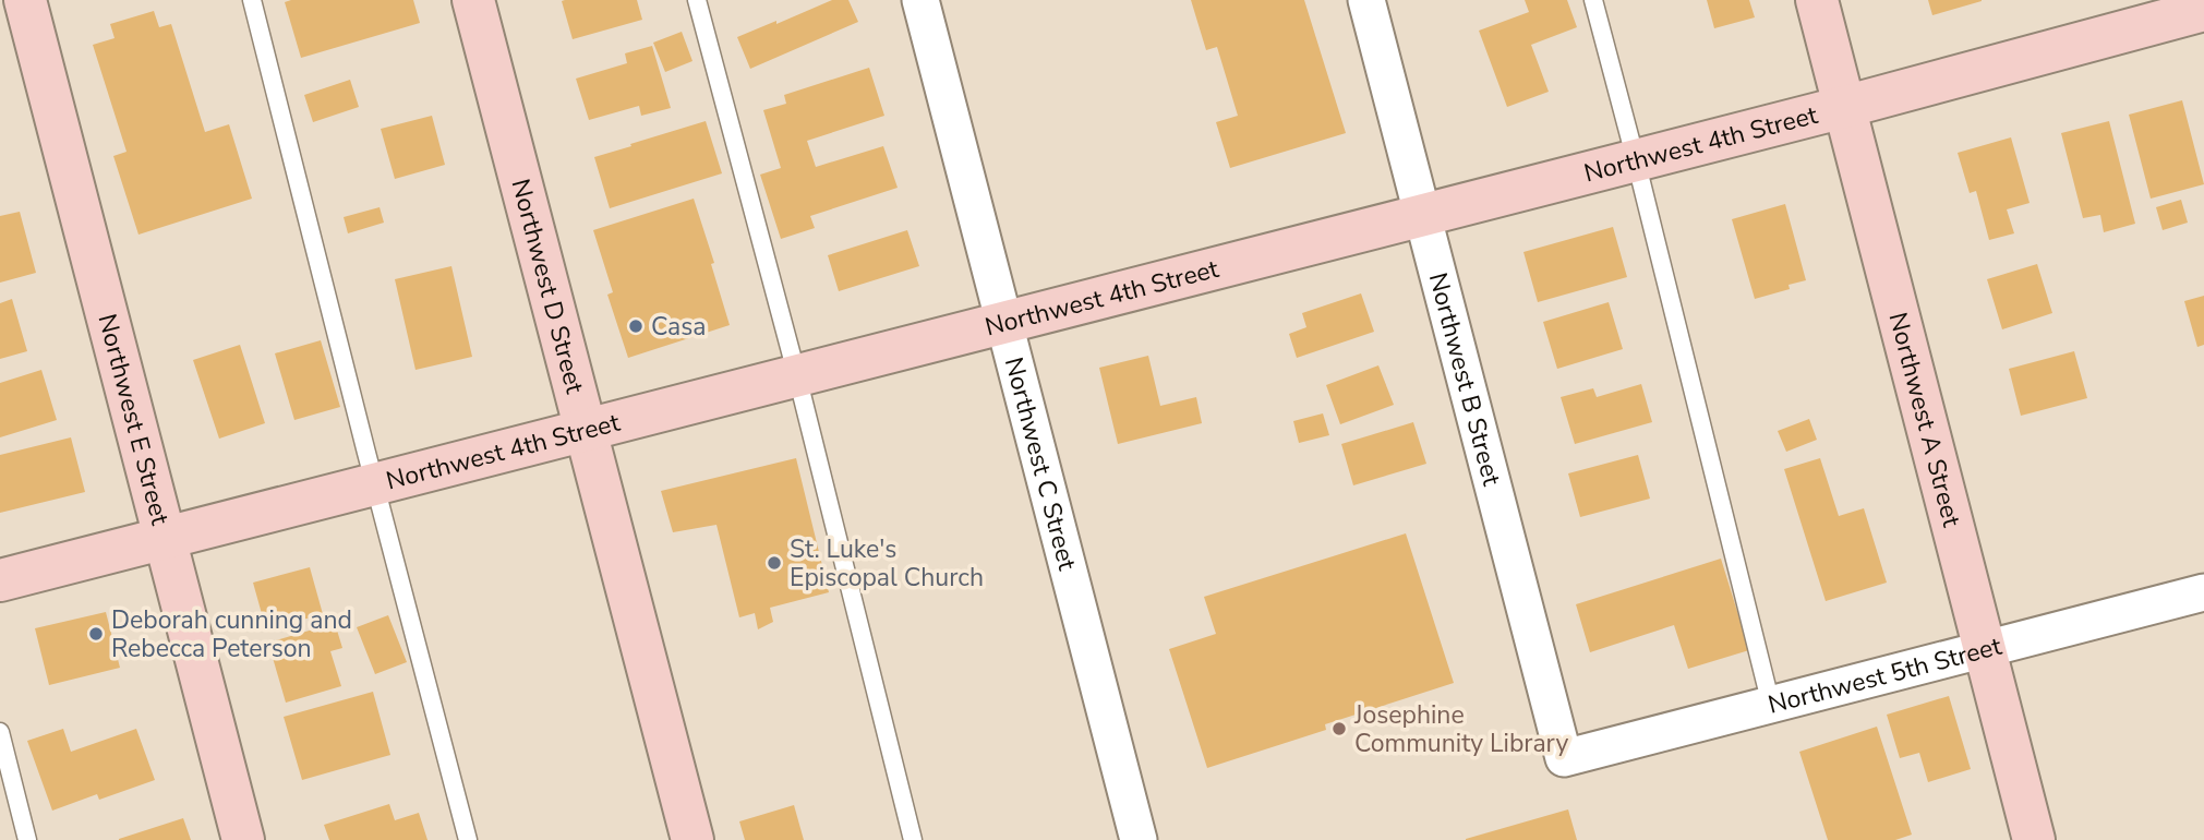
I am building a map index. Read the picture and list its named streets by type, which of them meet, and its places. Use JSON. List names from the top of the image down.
{
  "streets": {
    "street": [
      "Northwest 4th Street",
      "Northwest D Street",
      "Northwest B Street",
      "Northwest E Street",
      "Northwest A Street",
      "Northwest C Street",
      "Northwest 5th Street"
    ]
  },
  "crossings": [
    ["Northwest 4th Street", "Northwest D Street"],
    ["Northwest 4th Street", "Northwest B Street"],
    ["Northwest 4th Street", "Northwest E Street"],
    ["Northwest 4th Street", "Northwest A Street"],
    ["Northwest 4th Street", "Northwest C Street"],
    ["Northwest B Street", "Northwest 5th Street"],
    ["Northwest A Street", "Northwest 5th Street"]
  ],
  "places": [
    "Casa",
    "St. Luke's Episcopal Church",
    "Deborah cunning and Rebecca Peterson",
    "Josephine Community Library"
  ]
}
